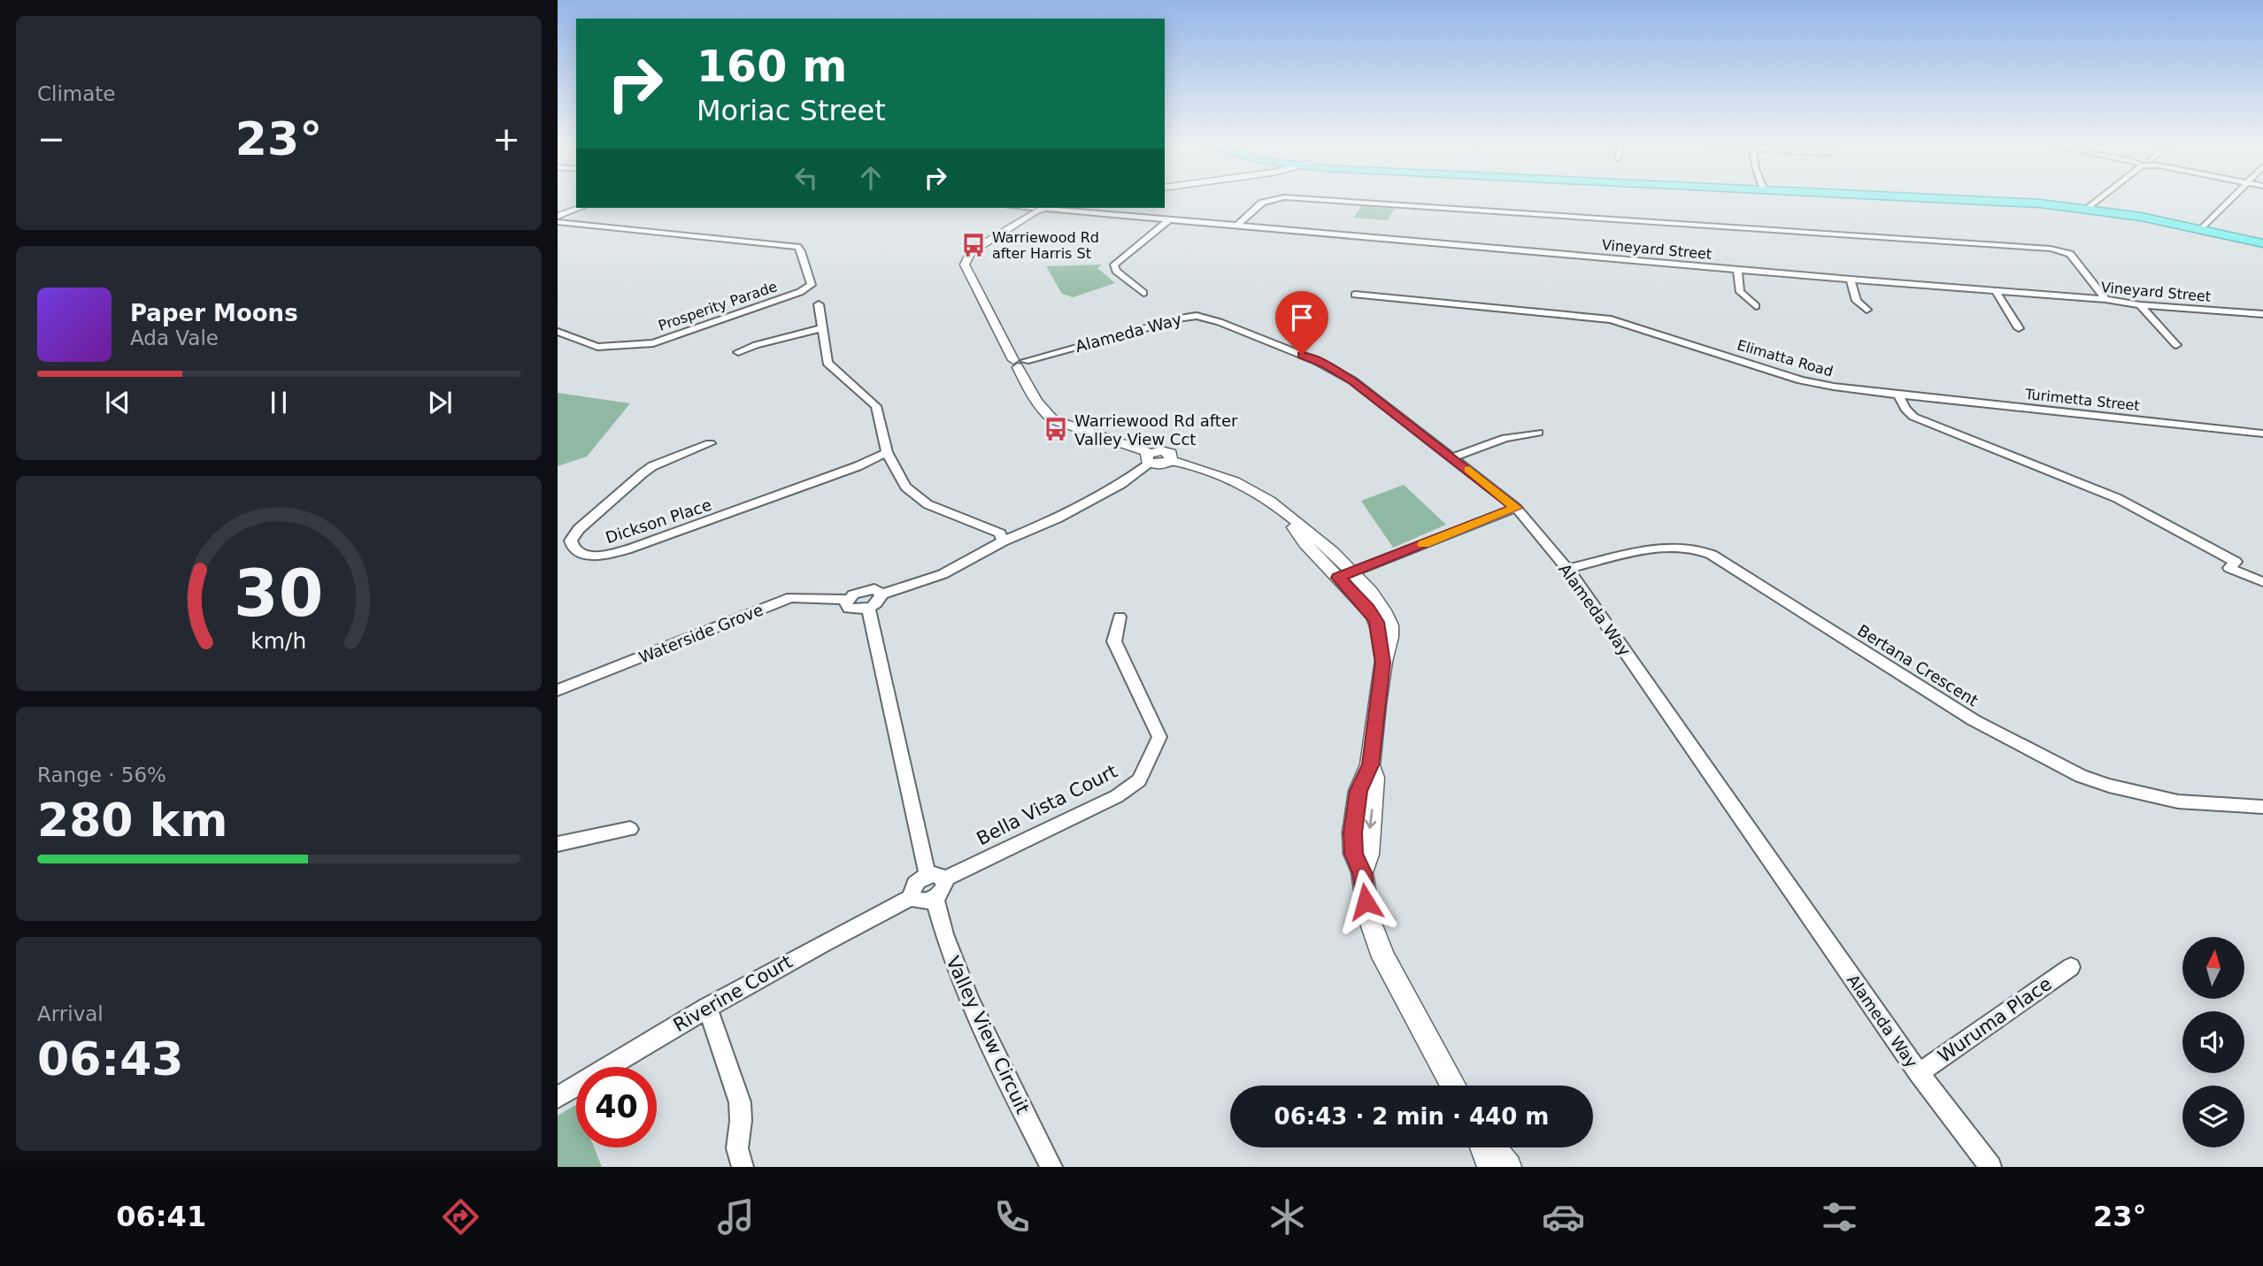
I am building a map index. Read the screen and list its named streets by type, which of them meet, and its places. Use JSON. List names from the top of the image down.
{
  "streets": {
    "street": [
      "Vineyard Street",
      "Prosperity Parade",
      "Alameda Way",
      "Elimatta Road",
      "Turimetta Street",
      "Dickson Place",
      "Waterside Grove",
      "Bertana Crescent",
      "Bella Vista Court",
      "Riverine Court",
      "Wuruma Place",
      "Valley View Circuit"
    ]
  },
  "crossings": [
    ["Alameda Way", "Bertana Crescent"],
    ["Alameda Way", "Wuruma Place"],
    ["Elimatta Road", "Turimetta Street"],
    ["Bella Vista Court", "Riverine Court"],
    ["Bella Vista Court", "Valley View Circuit"],
    ["Riverine Court", "Valley View Circuit"]
  ],
  "places": {
    "bus stop": ["Warriewood Rd after Harris St", "Warriewood Rd after Valley View Cct"]
  },
  "north": "top",
  "page": {
    "tile": [
      "Climate",
      ["Range · 56%", "280 km"],
      ["Arrival", "06:43"]
    ],
    "turn": ["160 m", "Moriac Street"],
    "heat": ["−", "23°", "+"],
    "song": ["Paper Moons", "Ada Vale"],
    "limit": "40",
    "trip": "06:43 · 2 min · 440 m",
    "tabs": ["06:41", "23°"],
    "gauge": ["30", "km/h"]
  }
}
